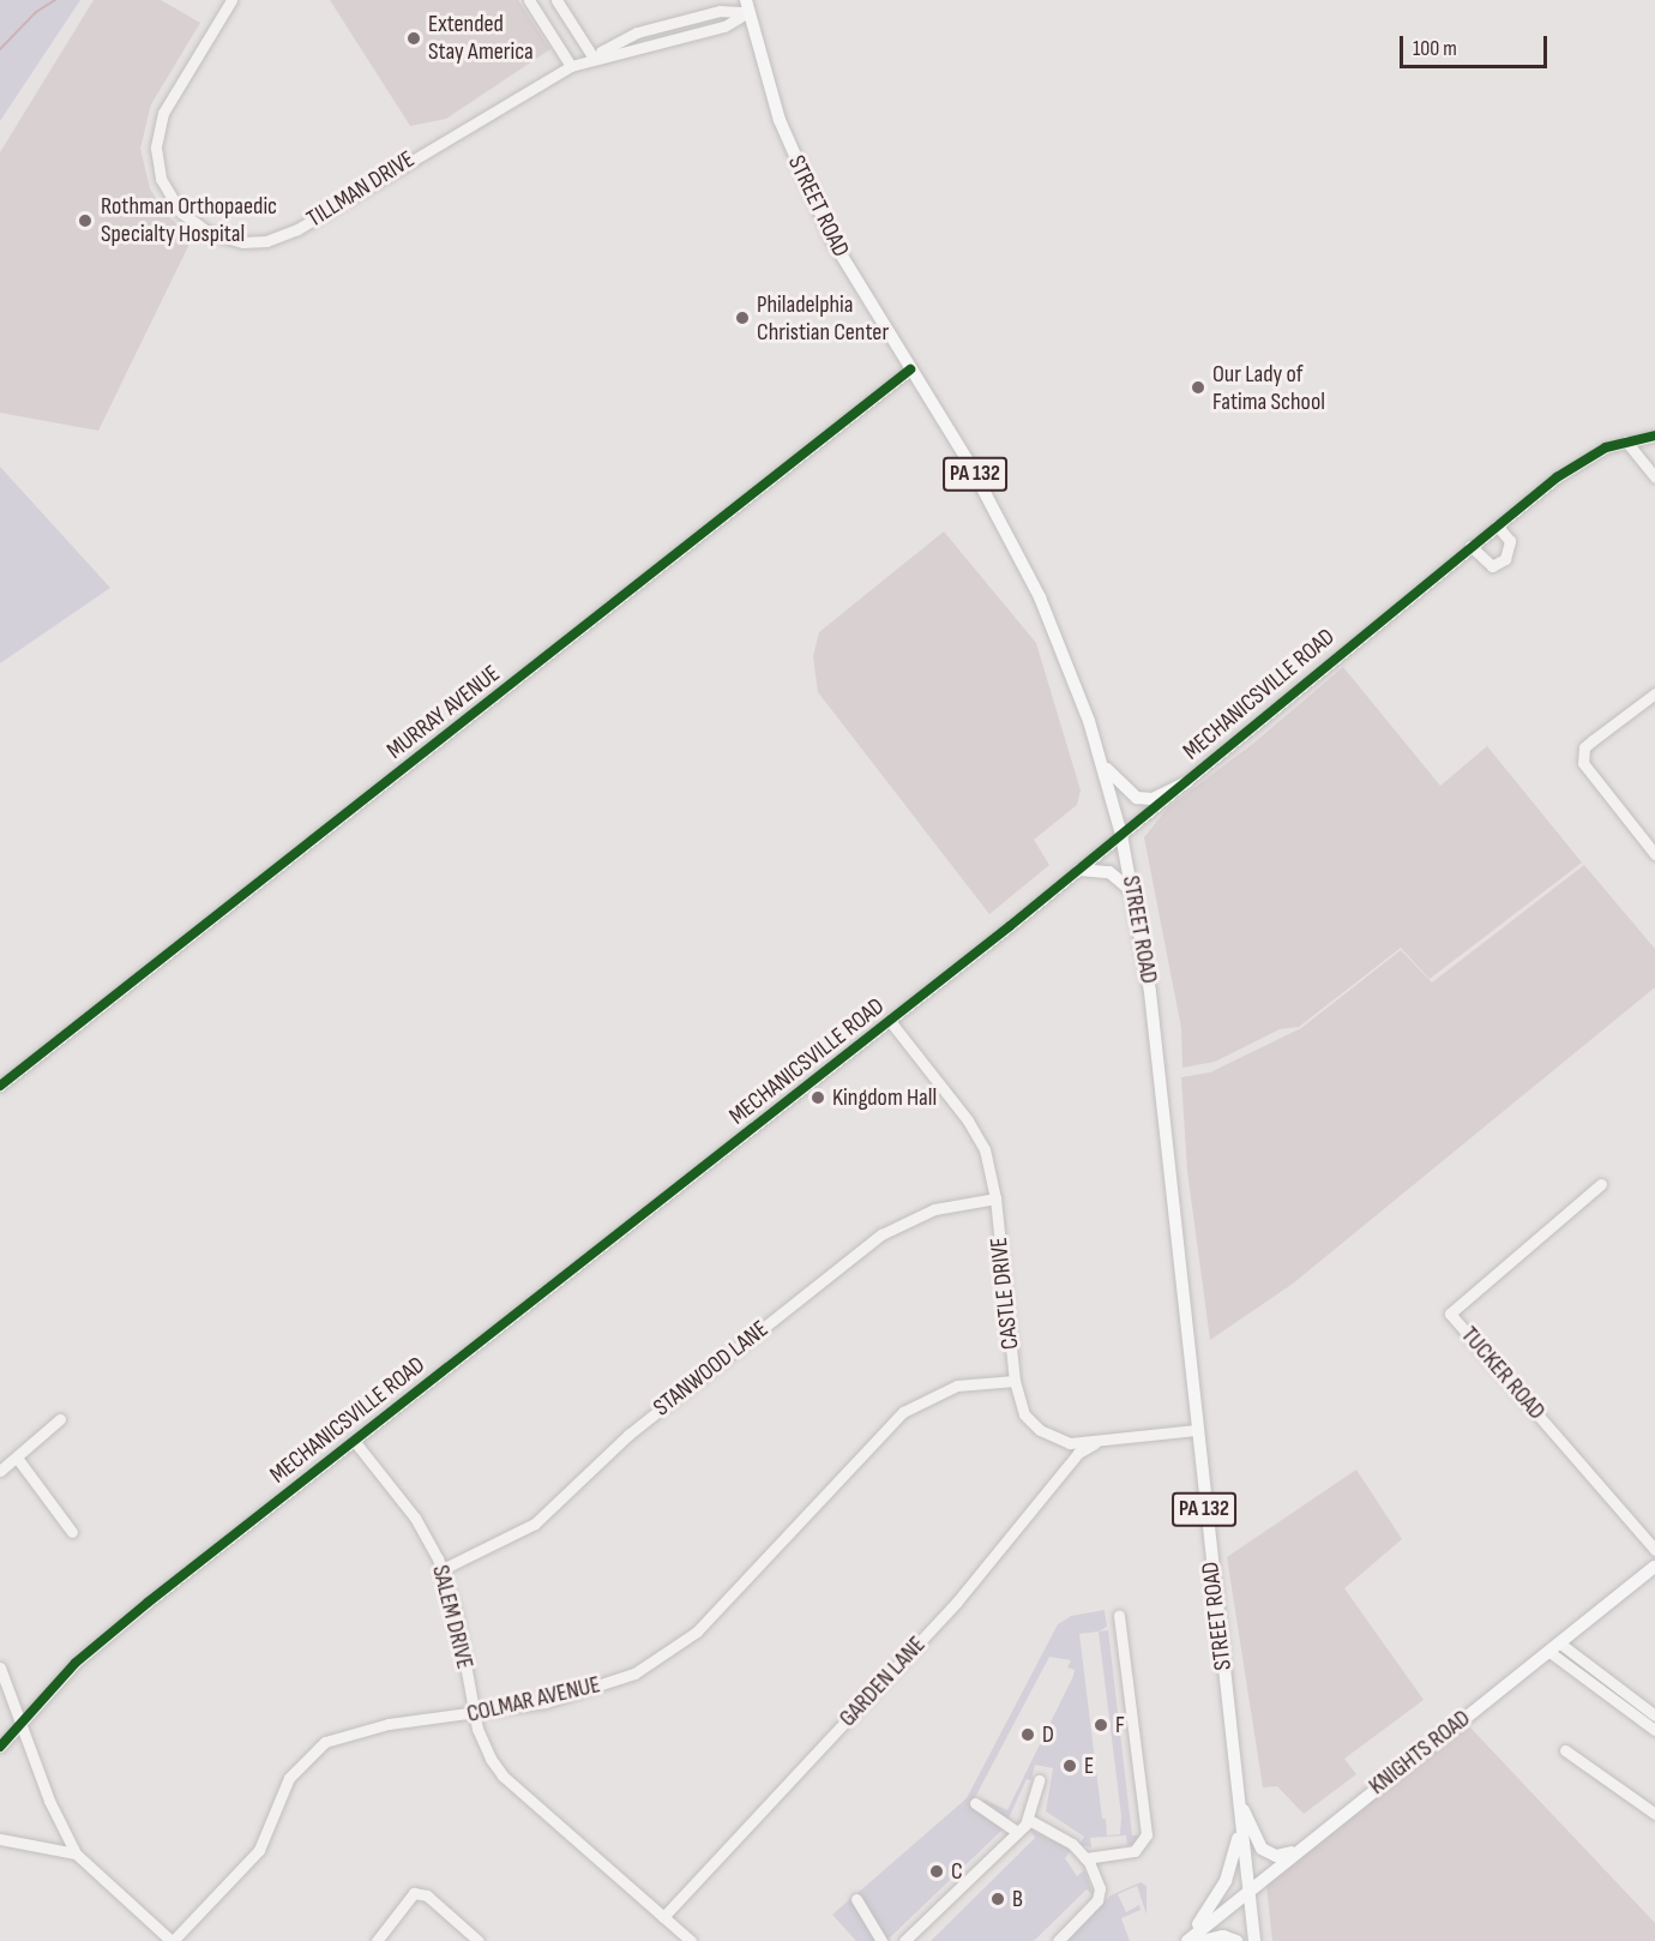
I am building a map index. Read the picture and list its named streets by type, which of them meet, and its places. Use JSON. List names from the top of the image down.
{
  "streets": {
    "main road": ["STREET ROAD", "PA 132", "KNIGHTS ROAD"],
    "street": [
      "TILLMAN DRIVE",
      "MECHANICSVILLE ROAD",
      "MURRAY AVENUE",
      "CASTLE DRIVE",
      "STANWOOD LANE",
      "TUCKER ROAD",
      "SALEM DRIVE",
      "GARDEN LANE",
      "COLMAR AVENUE"
    ]
  },
  "crossings": [
    ["TILLMAN DRIVE", "STREET ROAD"],
    ["STREET ROAD", "MECHANICSVILLE ROAD"],
    ["STREET ROAD", "MURRAY AVENUE"],
    ["STREET ROAD", "CASTLE DRIVE"],
    ["STREET ROAD", "KNIGHTS ROAD"],
    ["MECHANICSVILLE ROAD", "CASTLE DRIVE"],
    ["MECHANICSVILLE ROAD", "SALEM DRIVE"],
    ["CASTLE DRIVE", "STANWOOD LANE"],
    ["CASTLE DRIVE", "GARDEN LANE"],
    ["CASTLE DRIVE", "COLMAR AVENUE"],
    ["STANWOOD LANE", "SALEM DRIVE"],
    ["SALEM DRIVE", "GARDEN LANE"],
    ["SALEM DRIVE", "COLMAR AVENUE"]
  ],
  "places": [
    "Extended Stay America",
    "Rothman Orthopaedic Specialty Hospital",
    "Philadelphia Christian Center",
    "Our Lady of Fatima School",
    "Kingdom Hall",
    "F",
    "D",
    "E",
    "C",
    "B"
  ],
  "scale_bar": "100 m"
}
